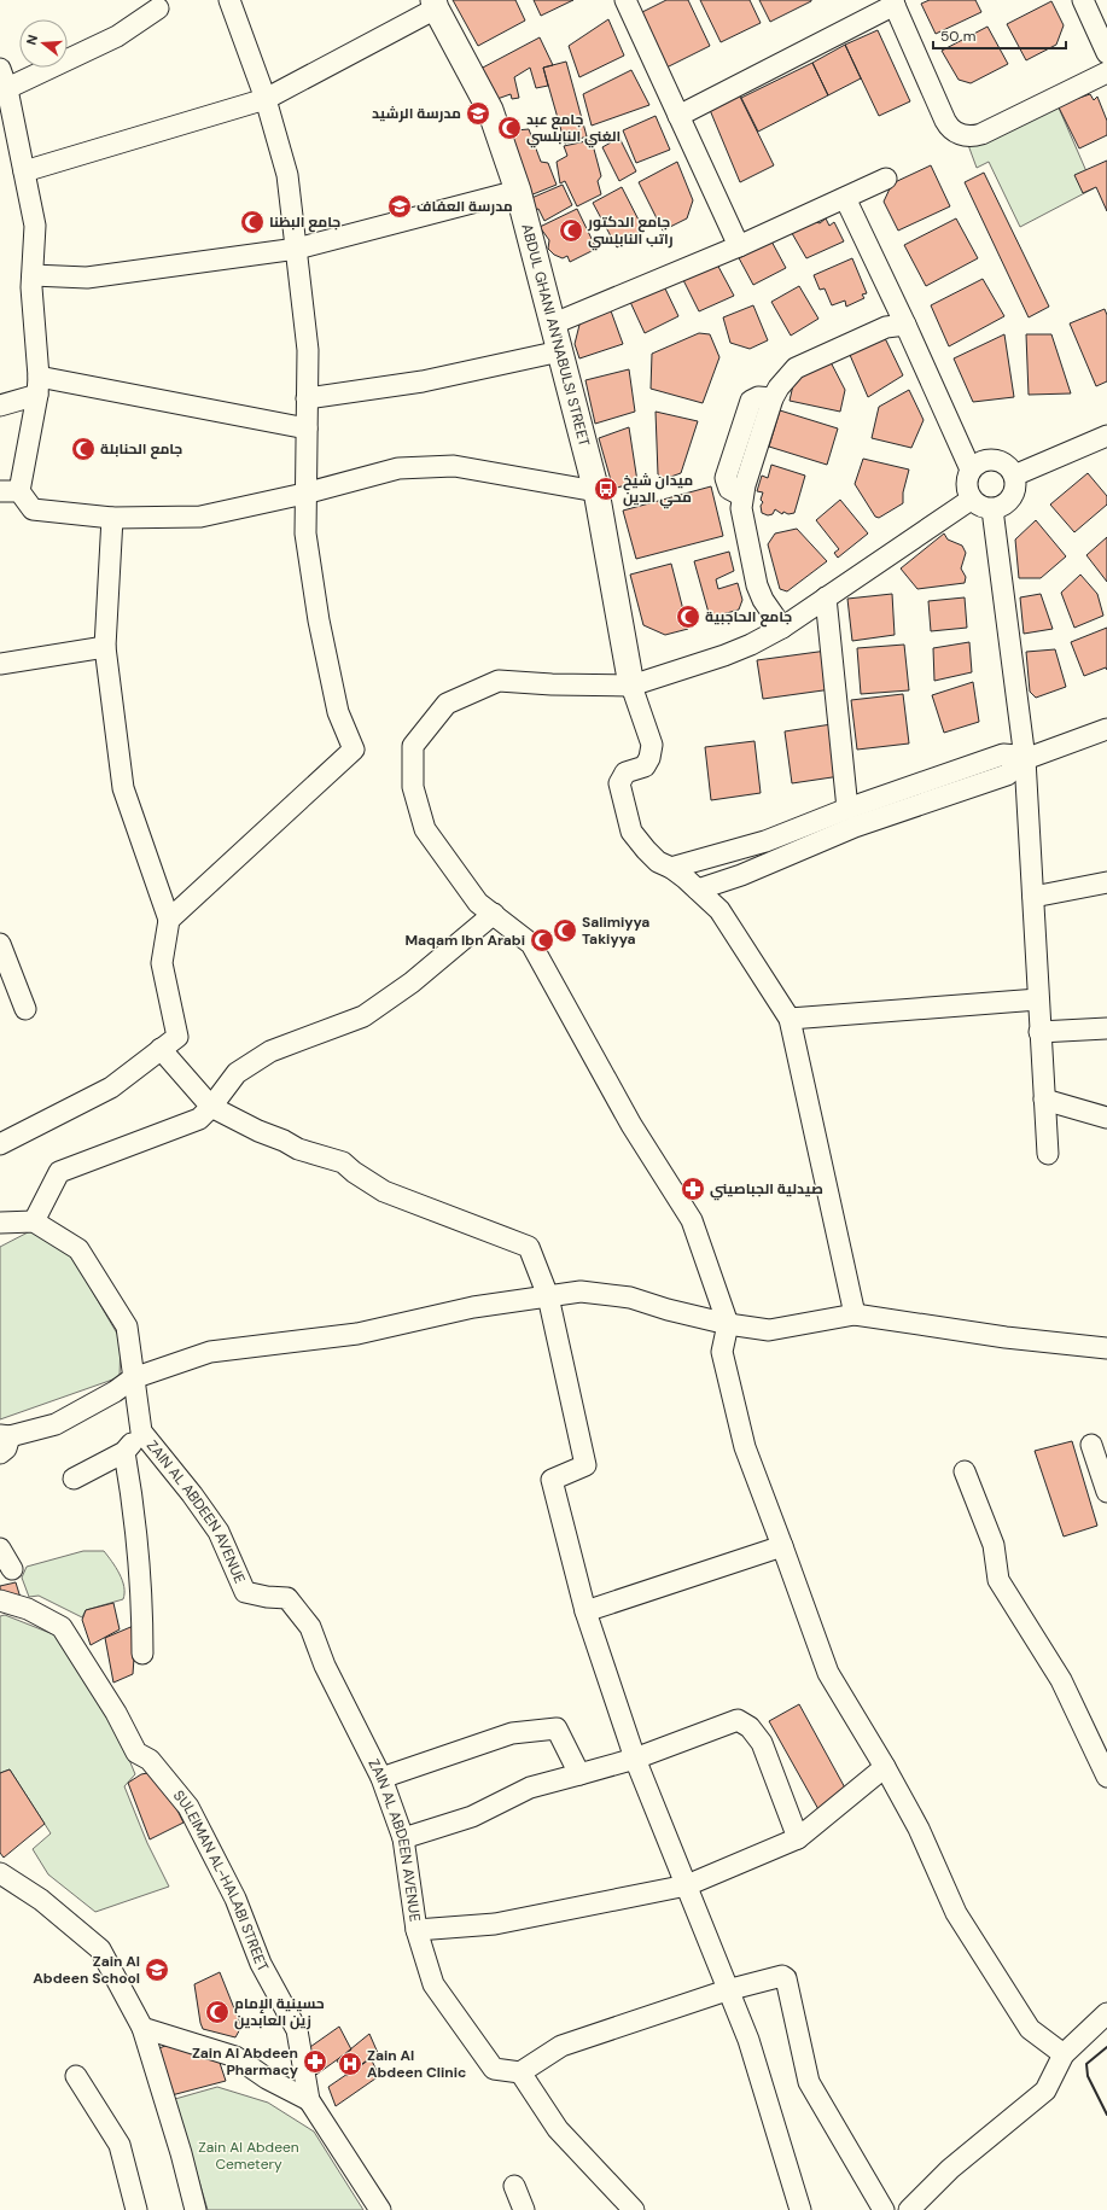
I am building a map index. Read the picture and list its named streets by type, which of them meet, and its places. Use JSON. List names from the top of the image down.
{
  "streets": {
    "main road": ["ABDUL GHANI AN'NABULSI STREET"],
    "street": ["ZAIN AL ABDEEN AVENUE", "SULEIMAN AL-HALABI STREET"]
  },
  "parks": ["Zain Al Abdeen Cemetery"],
  "places": {
    "school or university": ["مدرسة الرشيد", "مدرسة العفاف", "Zain Al Abdeen School"],
    "mosque": [
      "جامع عبد الغني النابلسي",
      "جامع البظنا",
      "جامع الدكتور راتب النابلسي",
      "جامع الحنابلة",
      "جامع الحاجبية",
      "Salimiyya Takiyya",
      "Maqam Ibn Arabi",
      "حسينية الإمام زين العابدين"
    ],
    "bus stop": ["ميدان شيخ محي الدين"],
    "pharmacy": ["صيدلية الجباصيني", "Zain Al Abdeen Pharmacy"],
    "hospital": ["Zain Al Abdeen Clinic"]
  },
  "scale_bar": "50 m",
  "north": "left"
}
